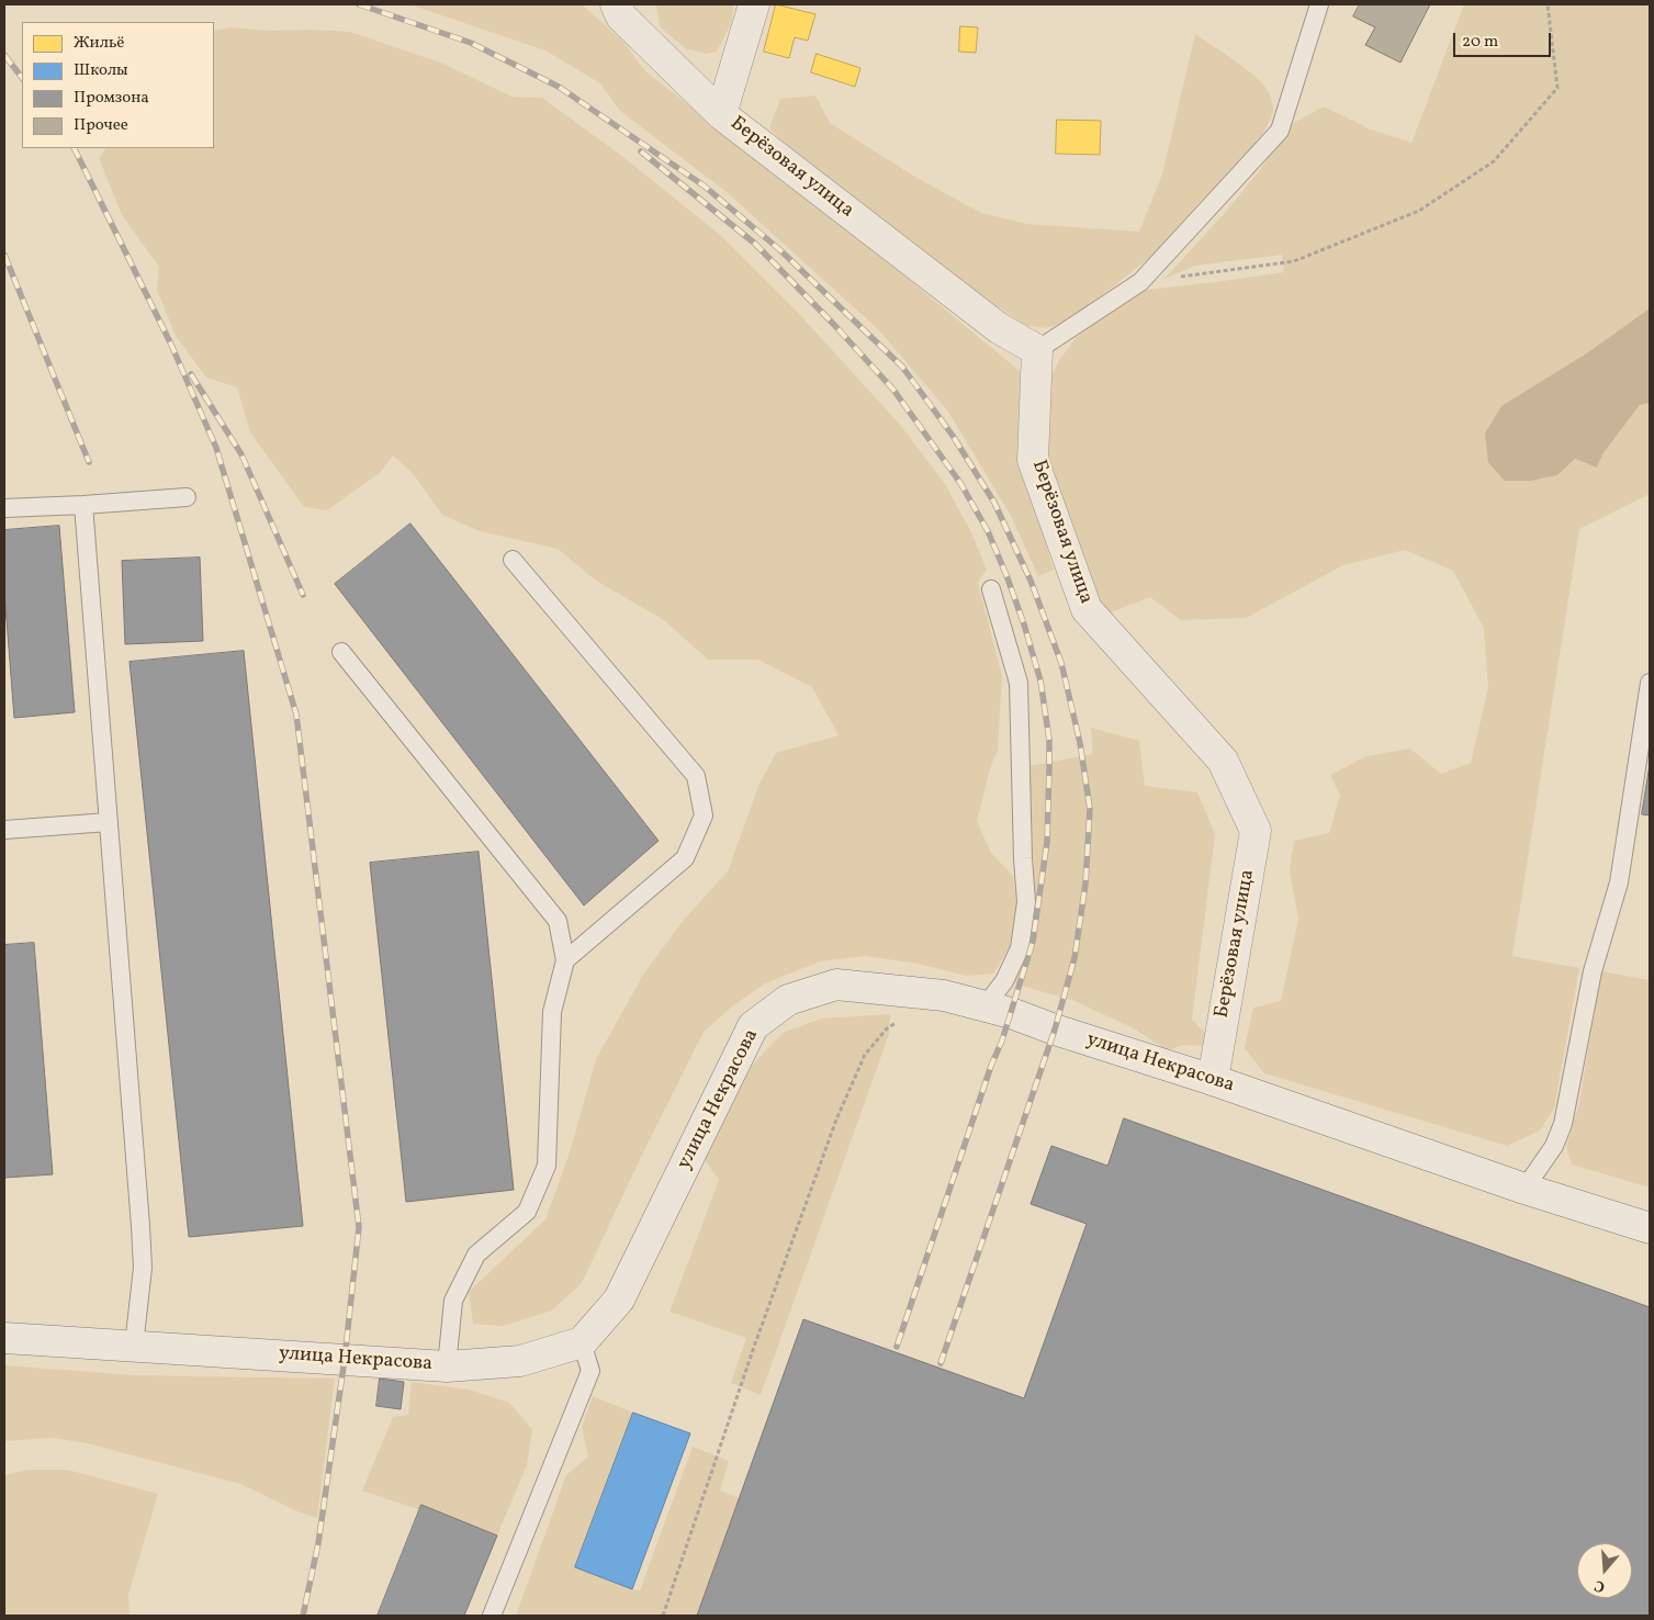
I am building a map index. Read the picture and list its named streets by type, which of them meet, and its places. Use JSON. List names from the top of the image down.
{
  "streets": {
    "main road": ["Берёзовая улица", "улица Некрасова"]
  },
  "crossings": [
    ["Берёзовая улица", "улица Некрасова"]
  ],
  "legend": [
    "Жильё",
    "Школы",
    "Промзона",
    "Прочее"
  ],
  "scale_bar": "20 m",
  "north": "bottom"
}
